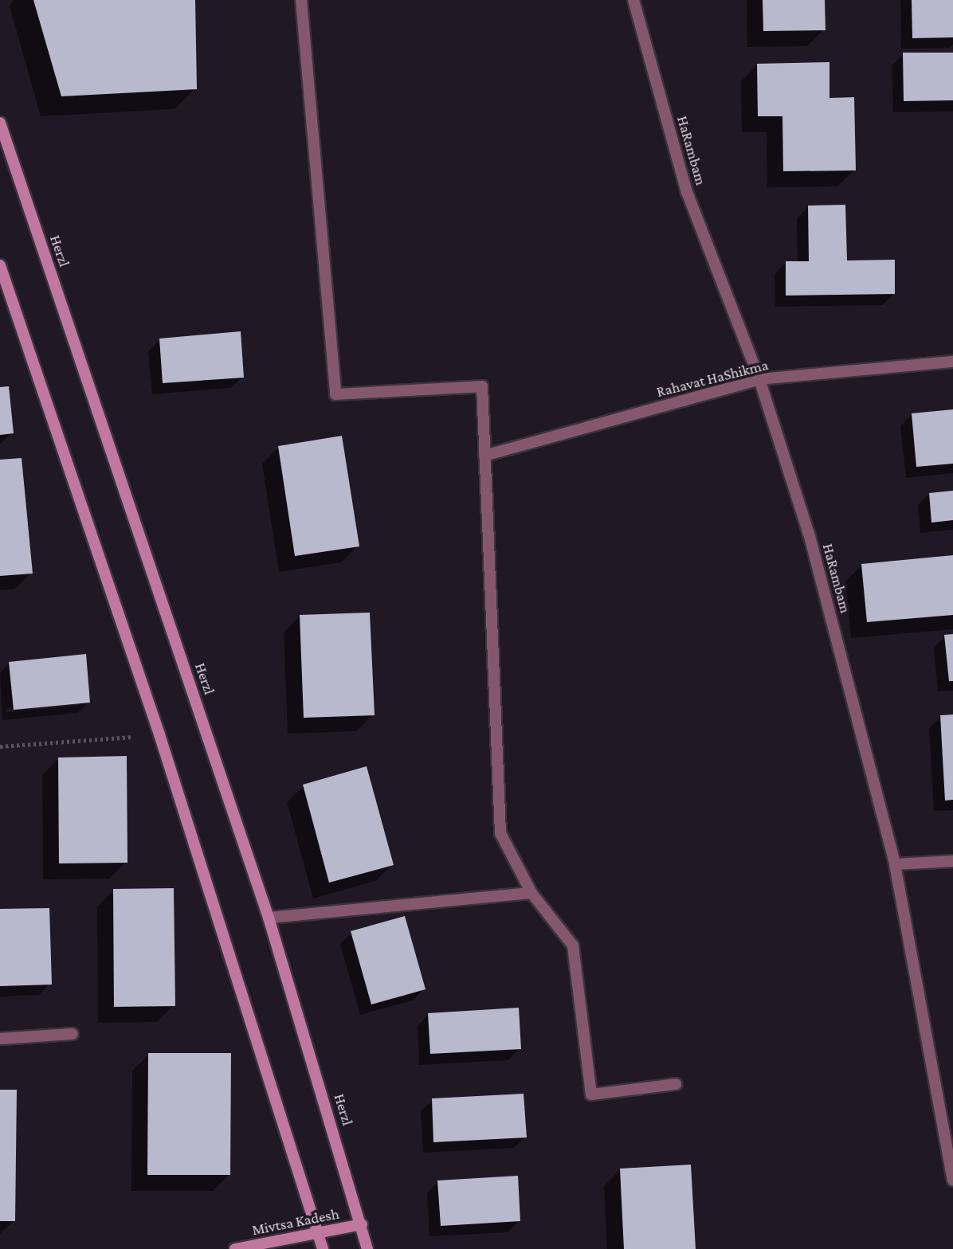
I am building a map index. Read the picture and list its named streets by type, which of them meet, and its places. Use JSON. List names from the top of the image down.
{
  "streets": {
    "main road": ["Herzl", "Mivtsa Kadesh"],
    "street": ["HaRambam", "Rahavat HaShikma"]
  },
  "crossings": [
    ["HaRambam", "Rahavat HaShikma"],
    ["Herzl", "Mivtsa Kadesh"]
  ]
}
